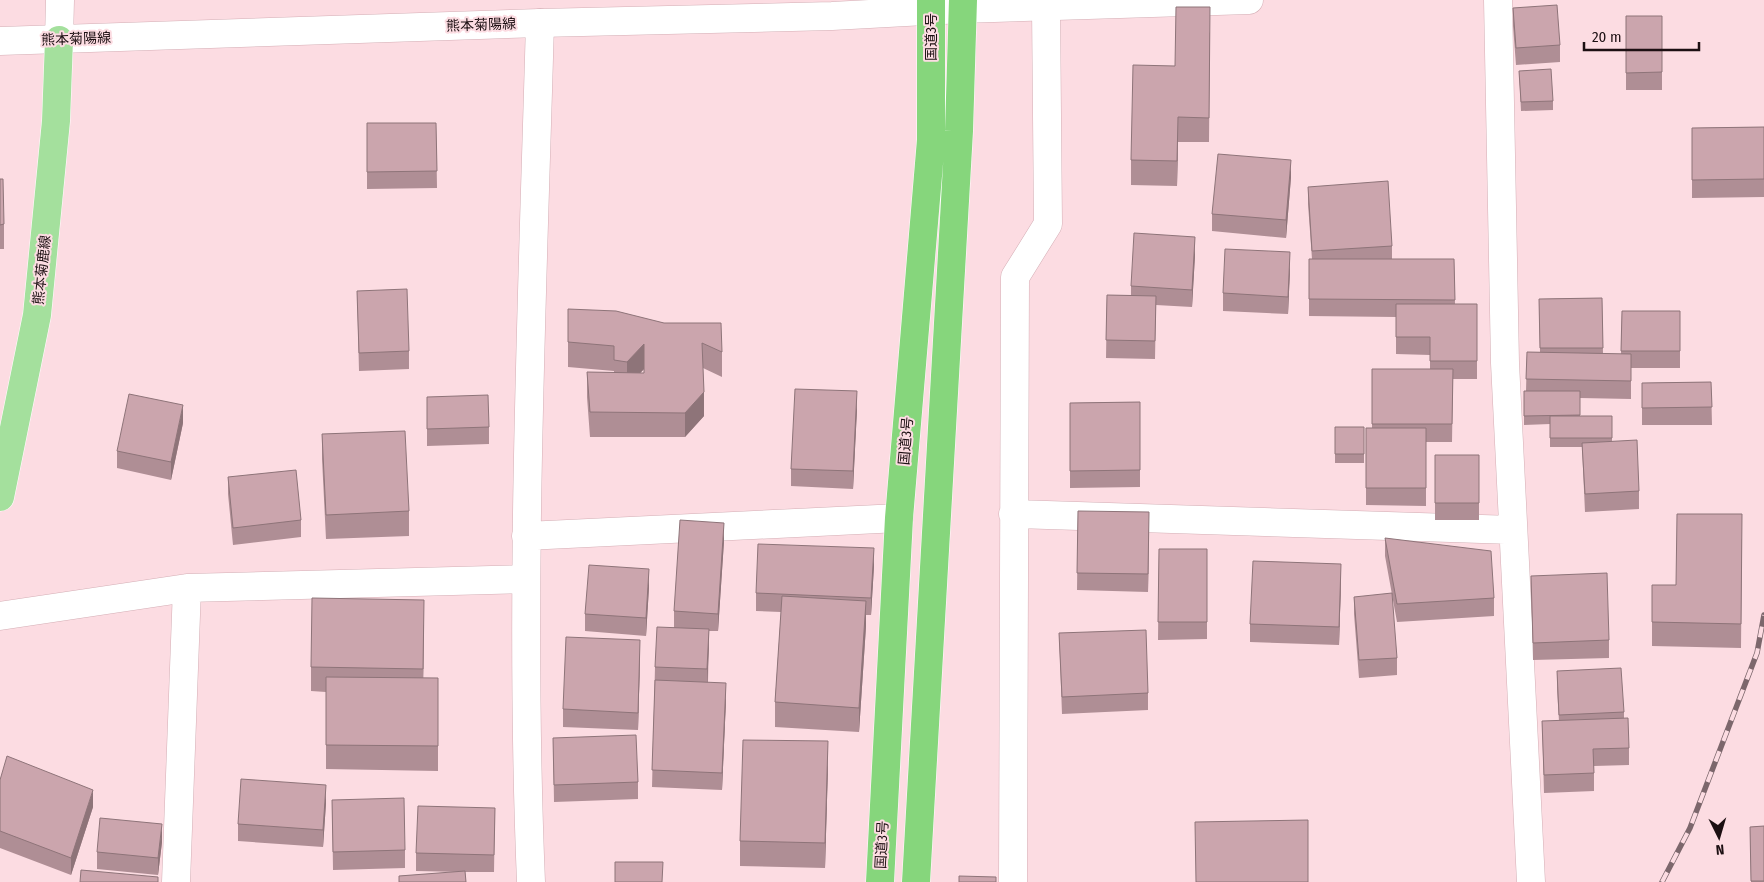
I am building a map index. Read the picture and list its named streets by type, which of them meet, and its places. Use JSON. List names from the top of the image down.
{
  "streets": {
    "highway": ["国道3号"],
    "main road": ["熊本菊鹿線"],
    "street": ["熊本菊陽線"]
  },
  "crossings": [
    ["熊本菊陽線", "国道3号"],
    ["熊本菊陽線", "熊本菊鹿線"]
  ],
  "scale_bar": "20 m",
  "north": "bottom"
}
